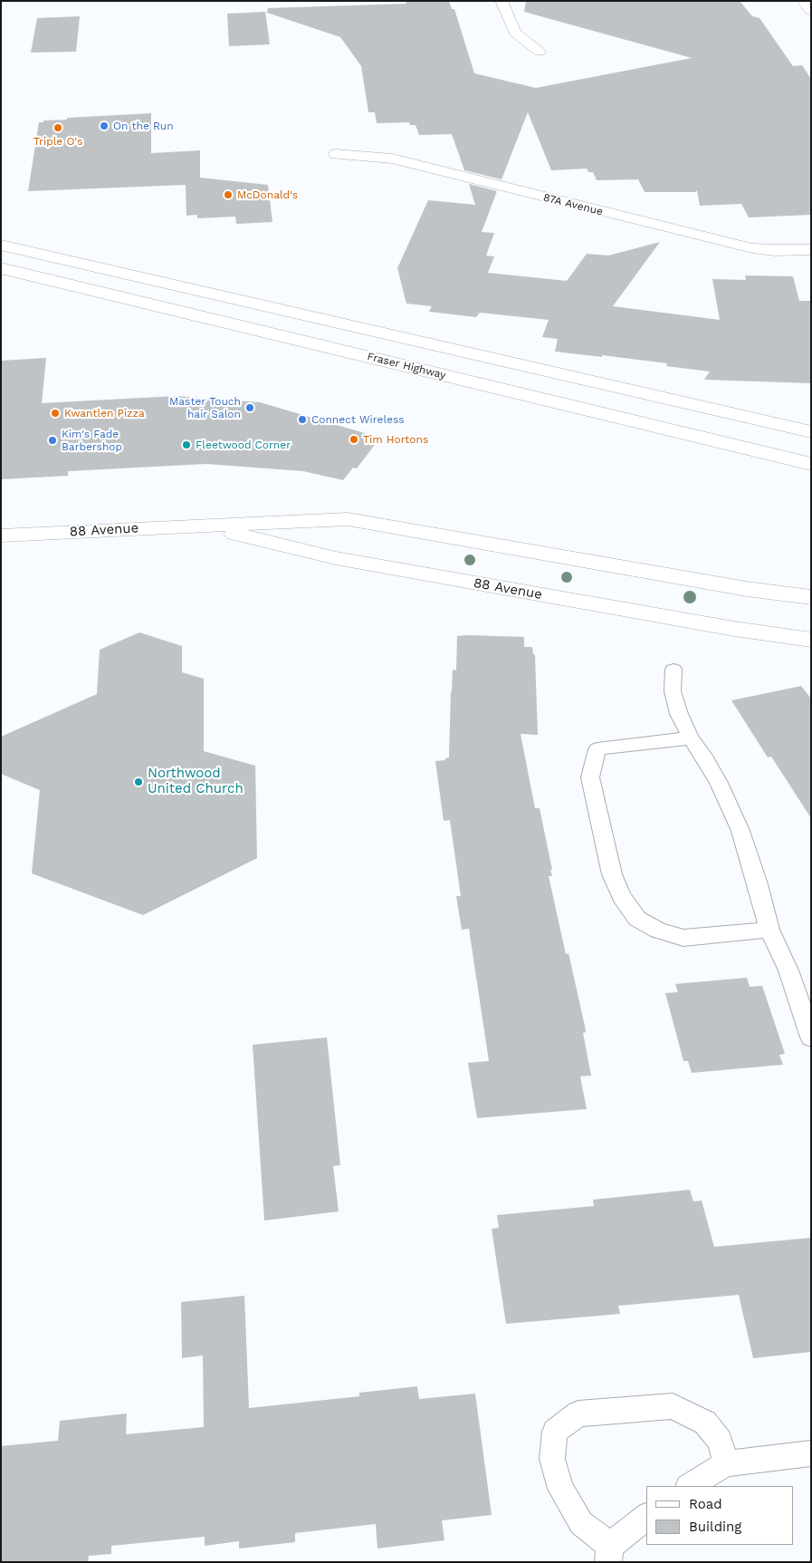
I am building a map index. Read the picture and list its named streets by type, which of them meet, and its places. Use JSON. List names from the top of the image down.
{
  "streets": {
    "main road": ["87A Avenue", "Fraser Highway", "88 Avenue"]
  },
  "places": [
    "On the Run",
    "Triple O's",
    "McDonald's",
    "Master Touch hair Salon",
    "Kwantlen Pizza",
    "Connect Wireless",
    "Tim Hortons",
    "Kim's Fade Barbershop",
    "Fleetwood Corner",
    "Northwood United Church"
  ],
  "legend": ["Road", "Building"]
}
